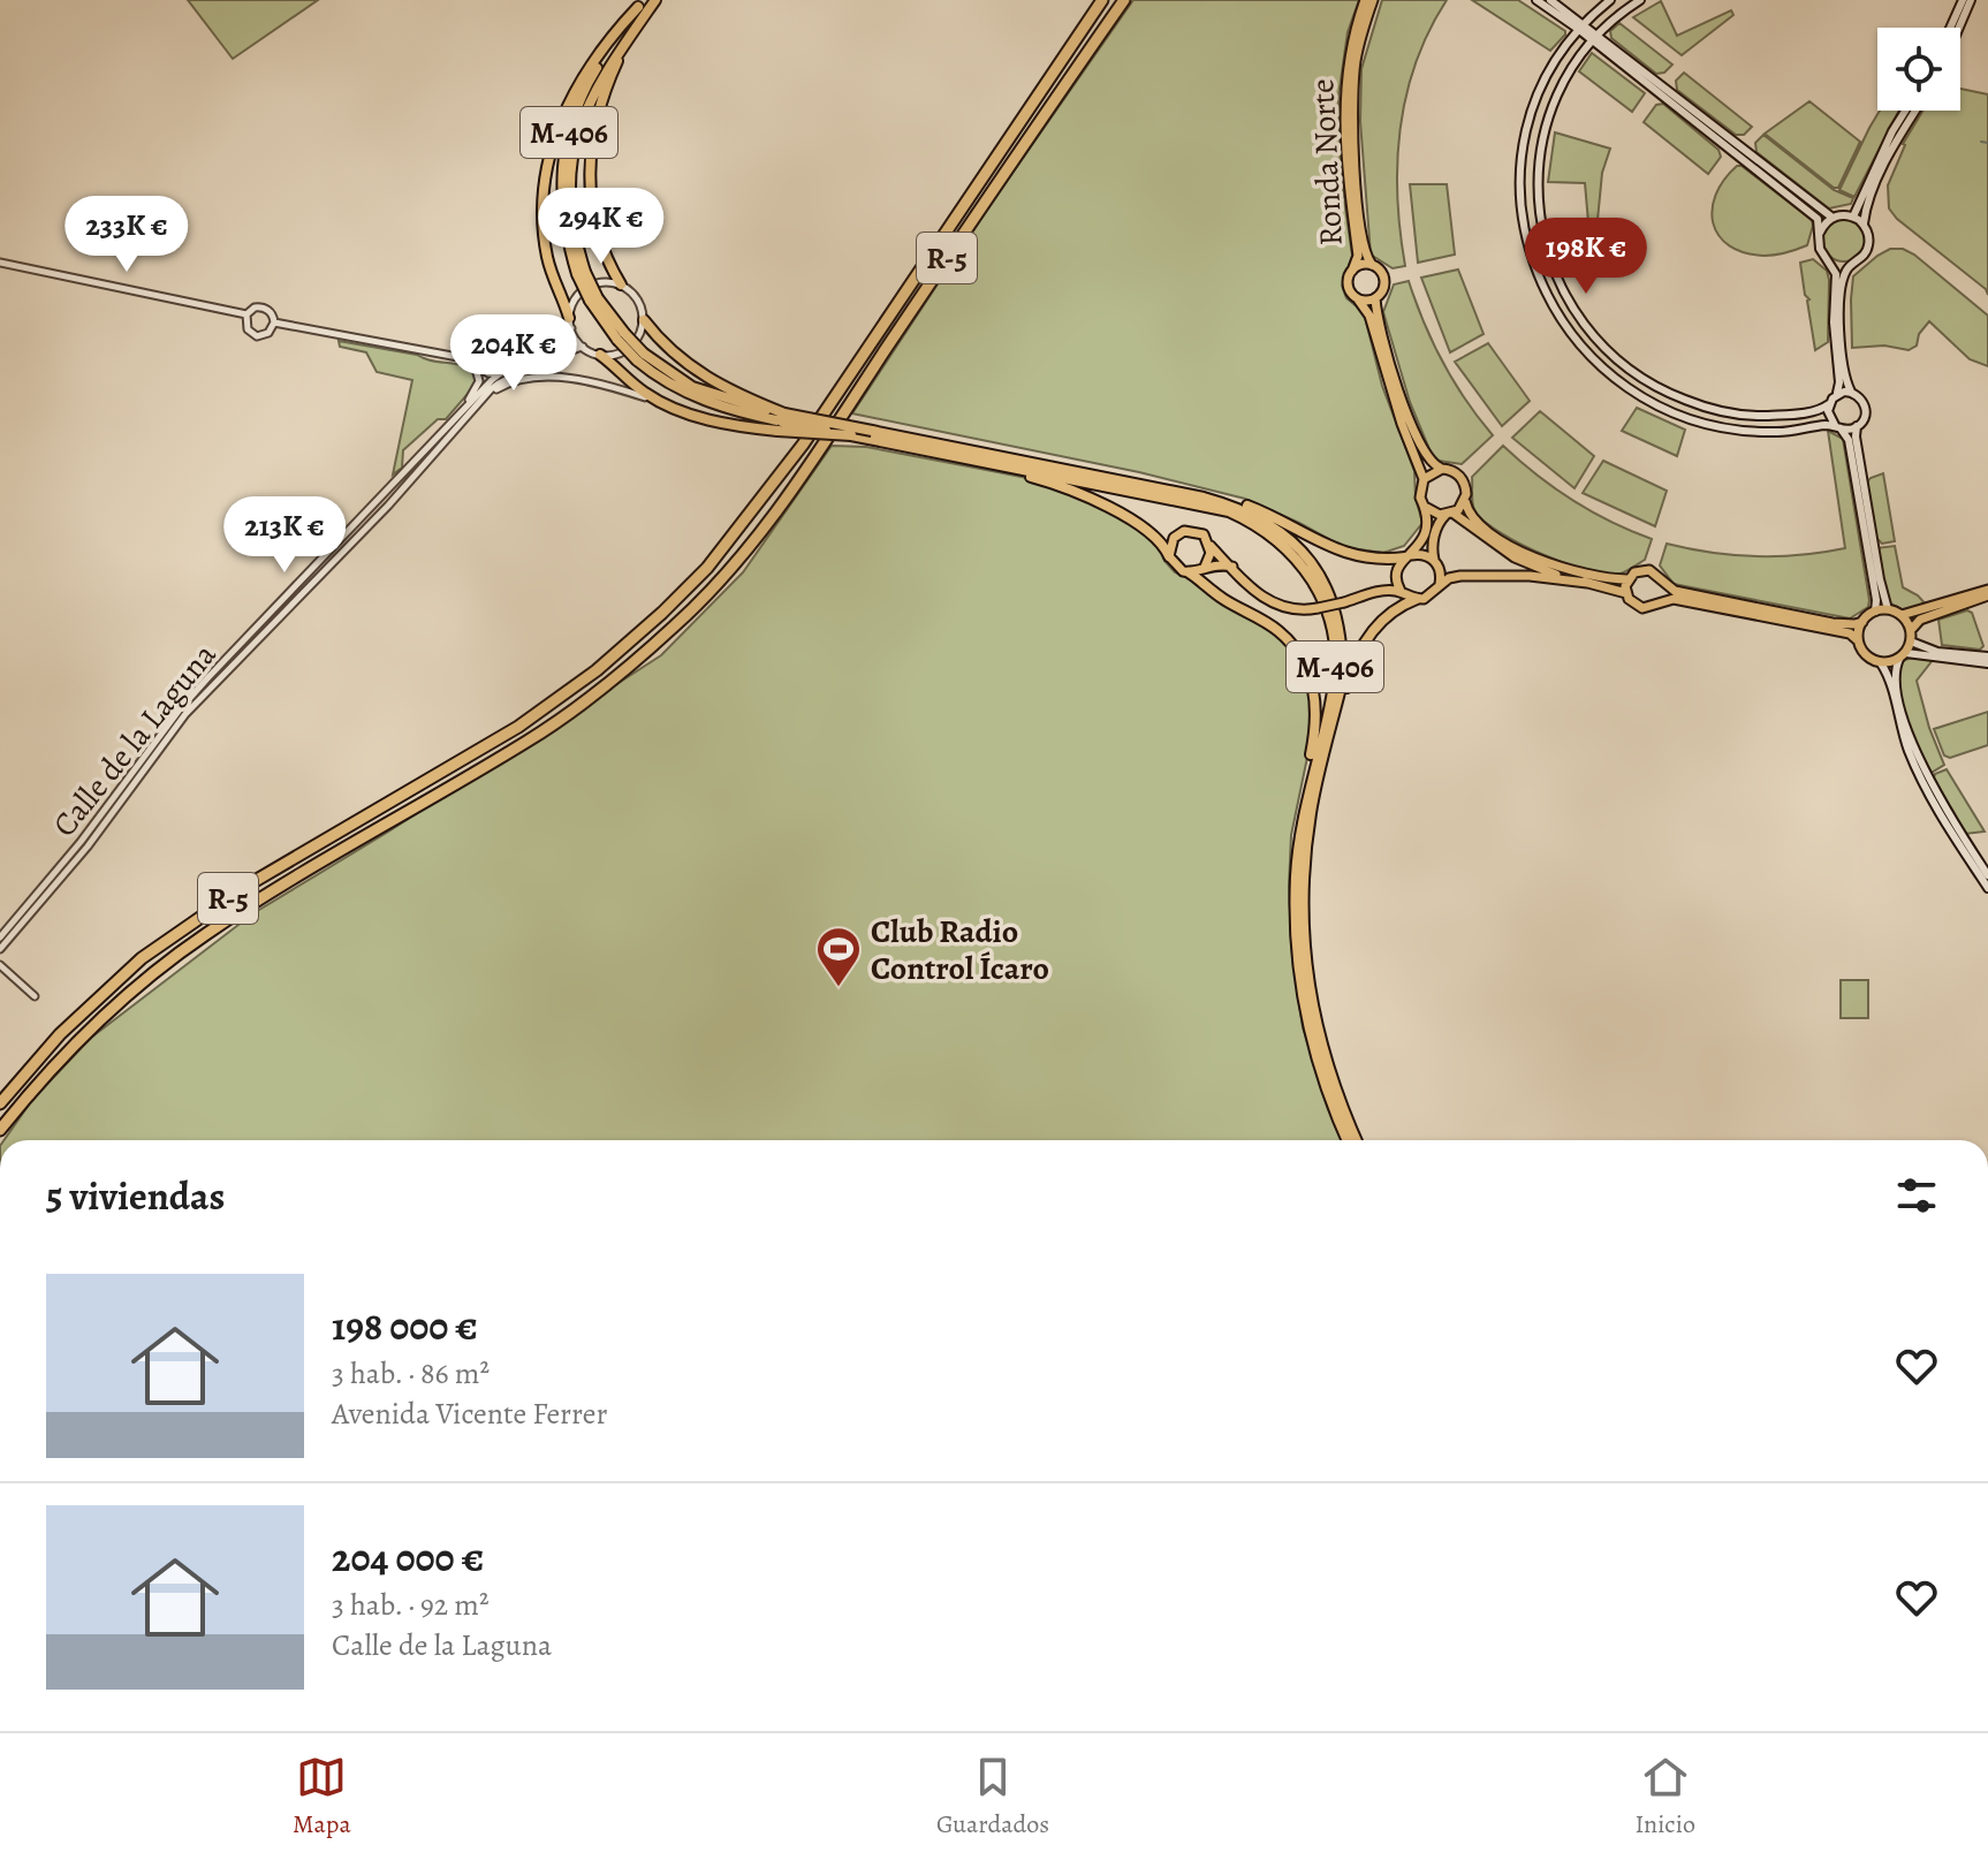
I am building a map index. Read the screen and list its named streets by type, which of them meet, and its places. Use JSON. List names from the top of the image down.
{
  "streets": {
    "highway": ["M-406", "R-5"],
    "main road": ["Ronda Norte"],
    "street": ["Calle de la Laguna"]
  },
  "places": {
    "sports": ["Club Radio Control Ícaro"]
  },
  "page": {
    "price": [
      "294K €",
      "233K €",
      "198K €",
      "204K €",
      "213K €"
    ],
    "heading": "5 viviendas",
    "list": [
      {
        "name": "198 000 €",
        "note": "3 hab. · 86 m² · Avenida Vicente Ferrer"
      },
      {
        "name": "204 000 €",
        "note": "3 hab. · 92 m² · Calle de la Laguna"
      }
    ],
    "tabs": ["Mapa", "Guardados", "Inicio"]
  }
}
